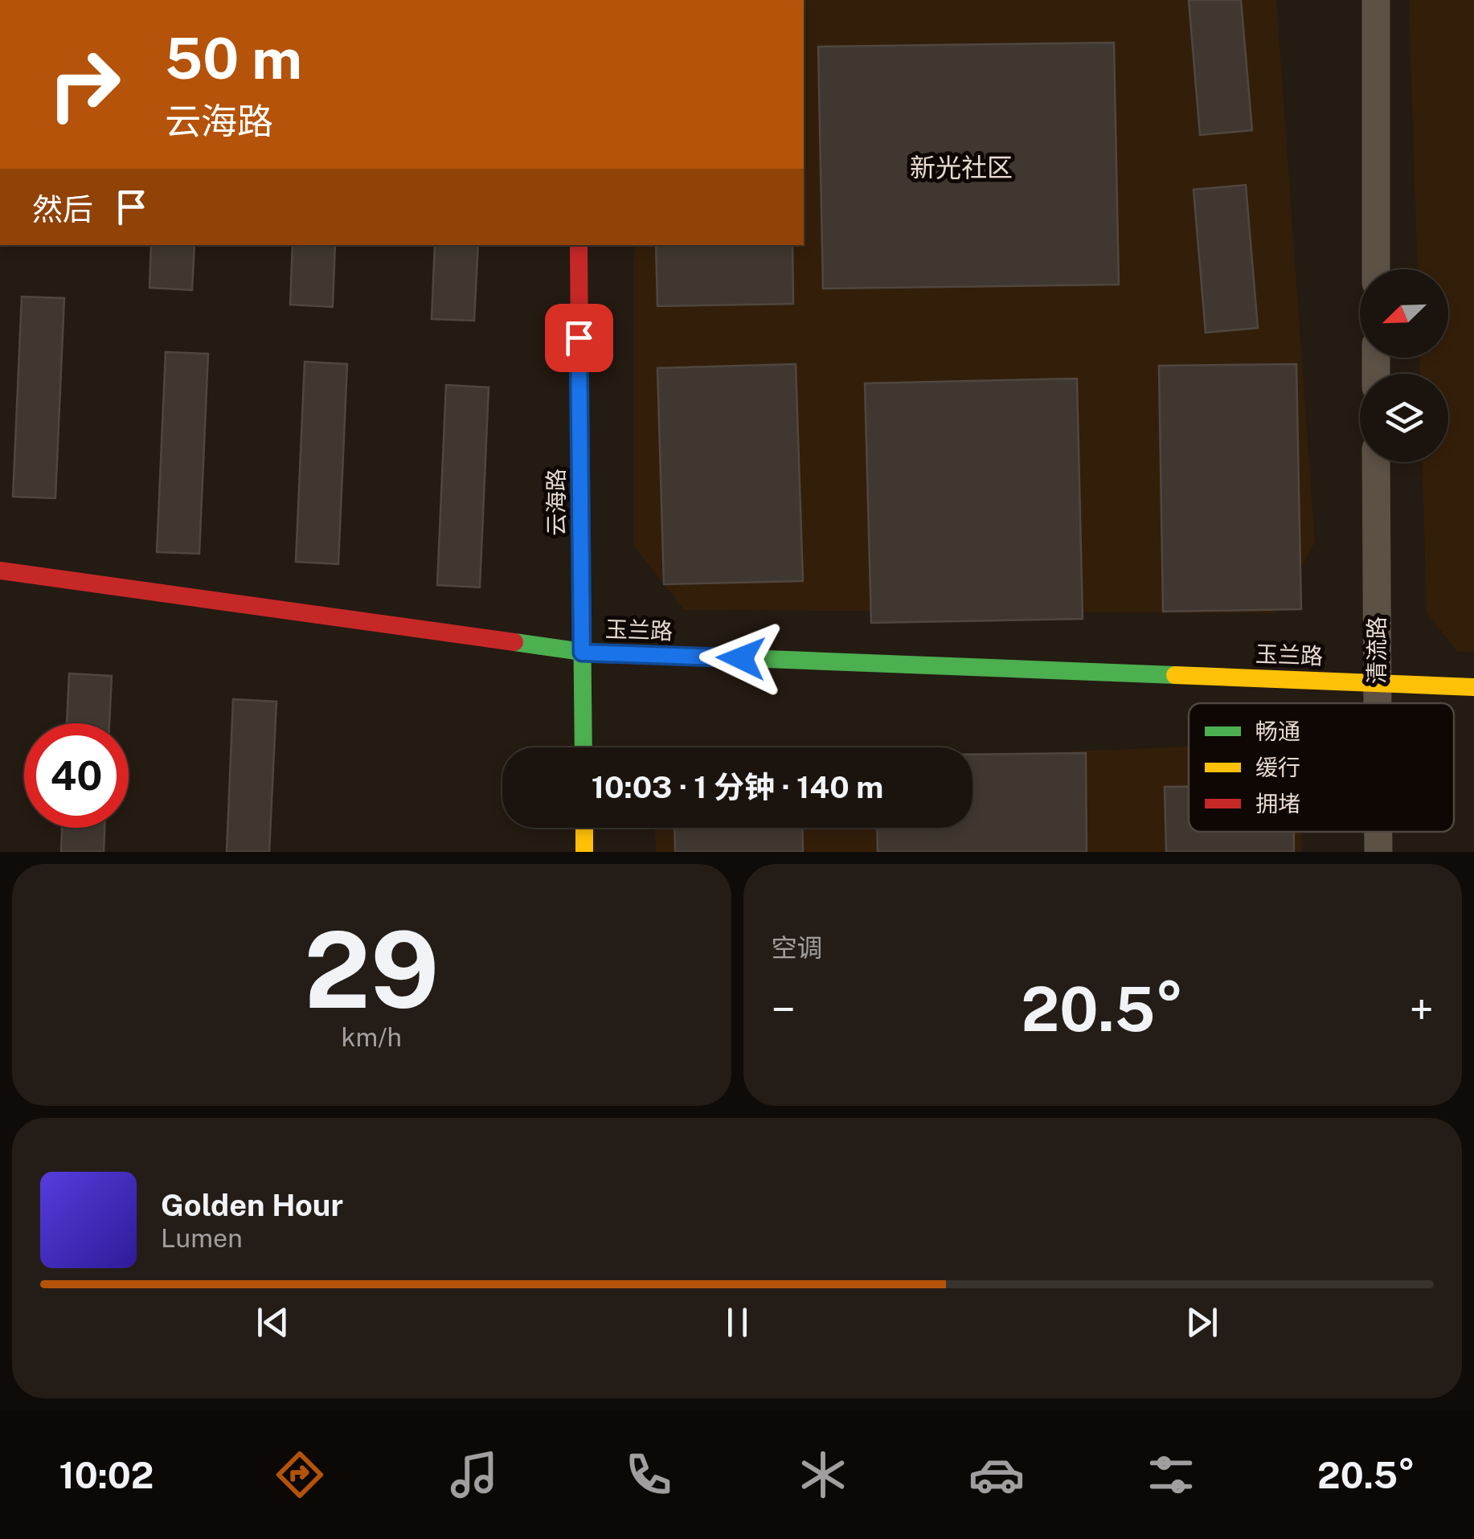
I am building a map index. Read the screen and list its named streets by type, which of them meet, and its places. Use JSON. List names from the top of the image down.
{
  "streets": {
    "street": ["云海路", "玉兰路", "清流路"]
  },
  "crossings": [
    ["云海路", "玉兰路"],
    ["玉兰路", "清流路"]
  ],
  "districts": ["新光社区"],
  "legend": ["畅通", "缓行", "拥堵"],
  "north": "bottom left",
  "page": {
    "turn": ["50 m", "云海路"],
    "then": "然后",
    "limit": "40",
    "trip": "10:03 · 1 分钟 · 140 m",
    "tile": [
      ["29", "km/h"],
      "空调"
    ],
    "heat": ["−", "20.5°", "+"],
    "song": ["Golden Hour", "Lumen"],
    "tabs": ["10:02", "20.5°"]
  }
}
